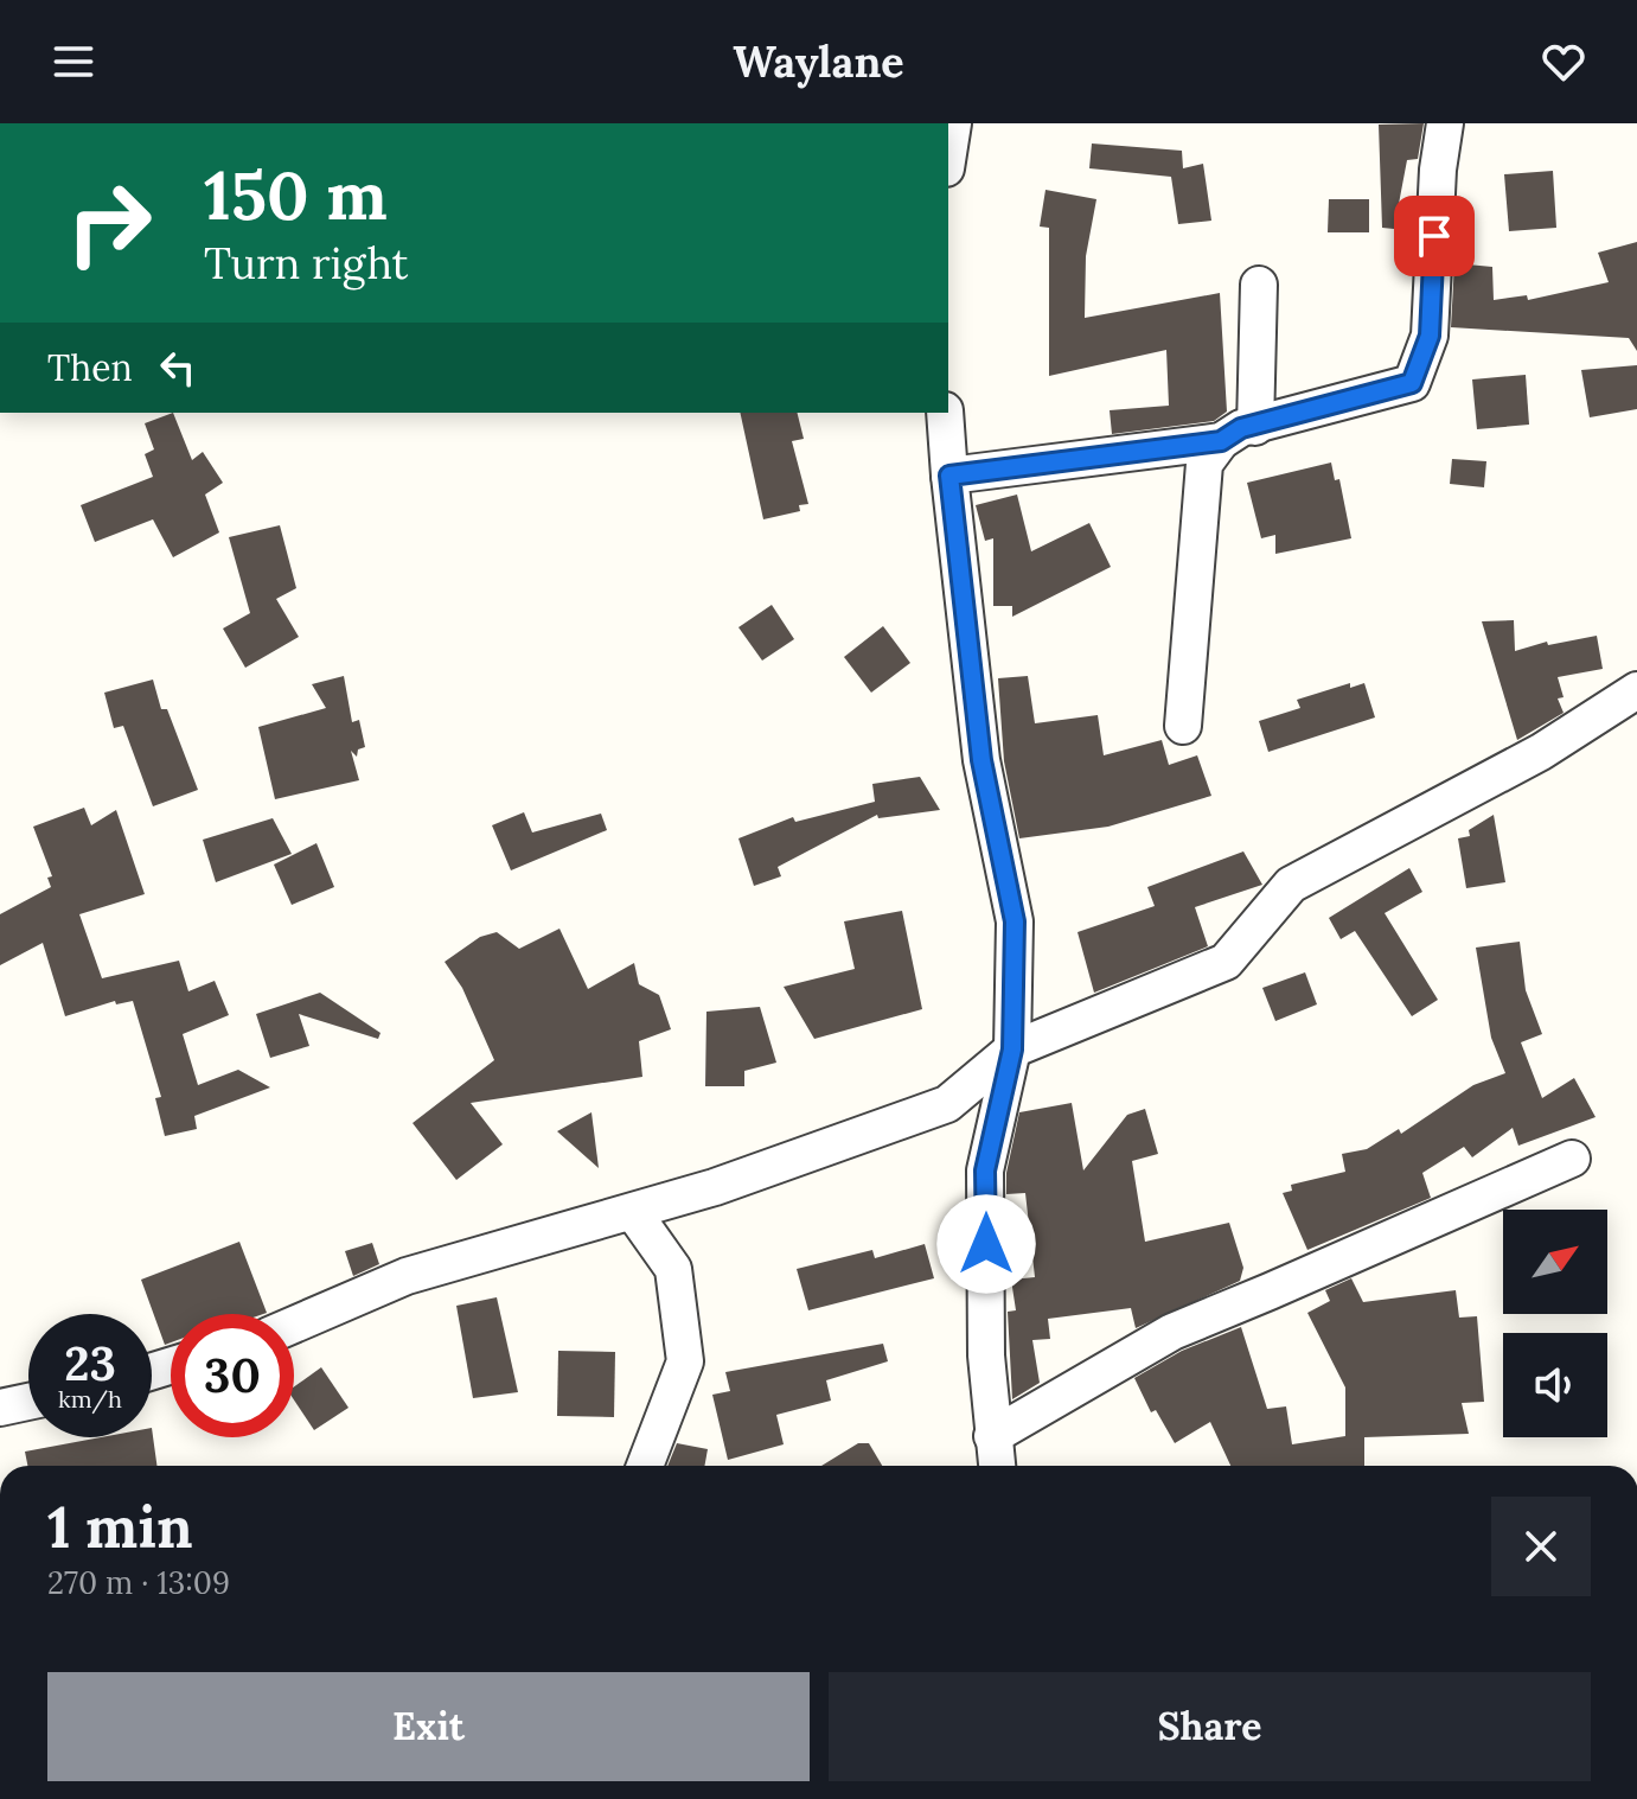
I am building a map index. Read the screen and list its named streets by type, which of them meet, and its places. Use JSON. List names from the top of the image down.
{
  "north": "top right",
  "page": {
    "header": "Waylane",
    "turn": ["150 m", "Turn right"],
    "then": "Then",
    "speed": "23 km/h",
    "limit": "30",
    "heading": ["1 min", "270 m · 13:09"],
    "buttons": ["Exit", "Share"]
  }
}
